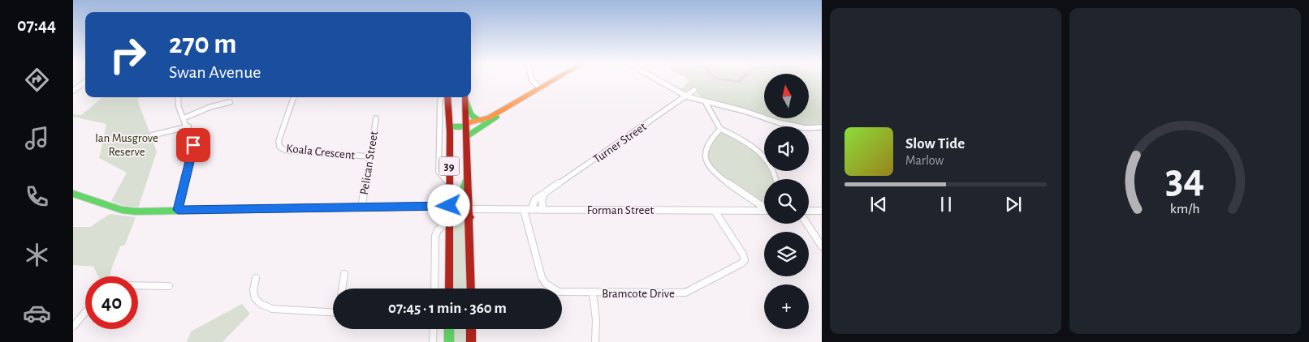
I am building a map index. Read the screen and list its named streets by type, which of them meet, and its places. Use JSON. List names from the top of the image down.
{
  "streets": {
    "street": [
      "Turner Street",
      "Koala Crescent",
      "Pelican Street",
      "39",
      "Forman Street",
      "Bramcote Drive"
    ]
  },
  "crossings": [
    ["Turner Street", "Forman Street"],
    ["Koala Crescent", "Pelican Street"],
    ["39", "Forman Street"],
    ["Forman Street", "Bramcote Drive"]
  ],
  "parks": ["Ian Musgrove Reserve"],
  "north": "top",
  "page": {
    "tabs": "07:44",
    "turn": ["270 m", "Swan Avenue"],
    "map_buttons": "+",
    "song": ["Slow Tide", "Marlow"],
    "limit": "40",
    "trip": "07:45 · 1 min · 360 m",
    "gauge": ["34", "km/h"]
  }
}
